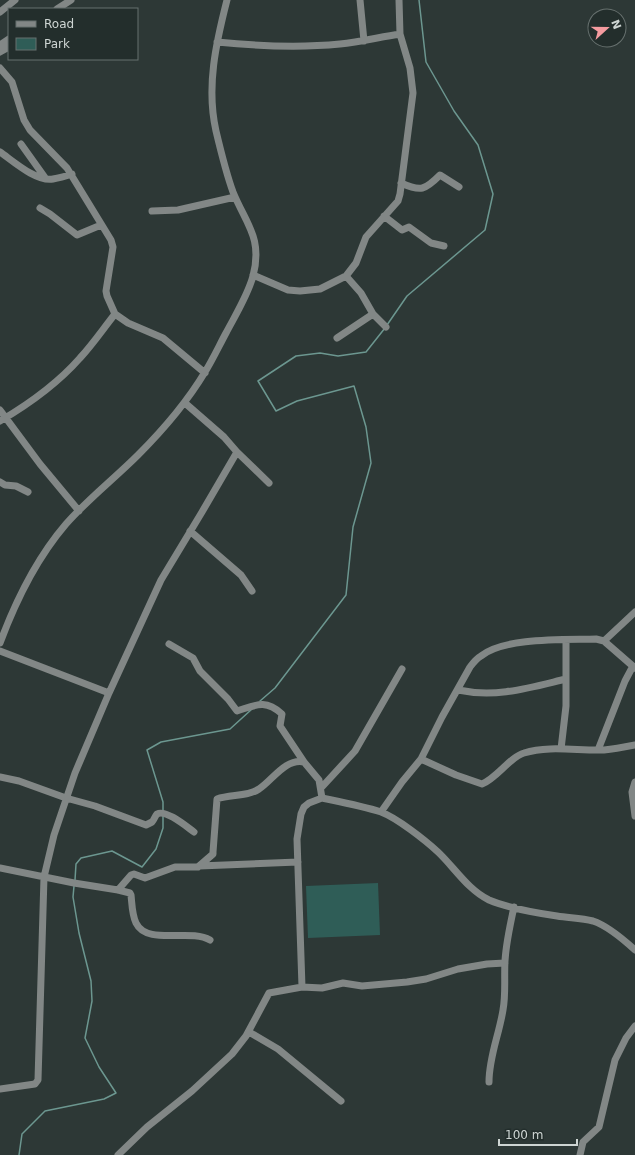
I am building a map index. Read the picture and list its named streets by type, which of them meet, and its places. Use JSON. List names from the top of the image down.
{
  "legend": ["Road", "Park"],
  "scale_bar": "100 m",
  "north": "right"
}
